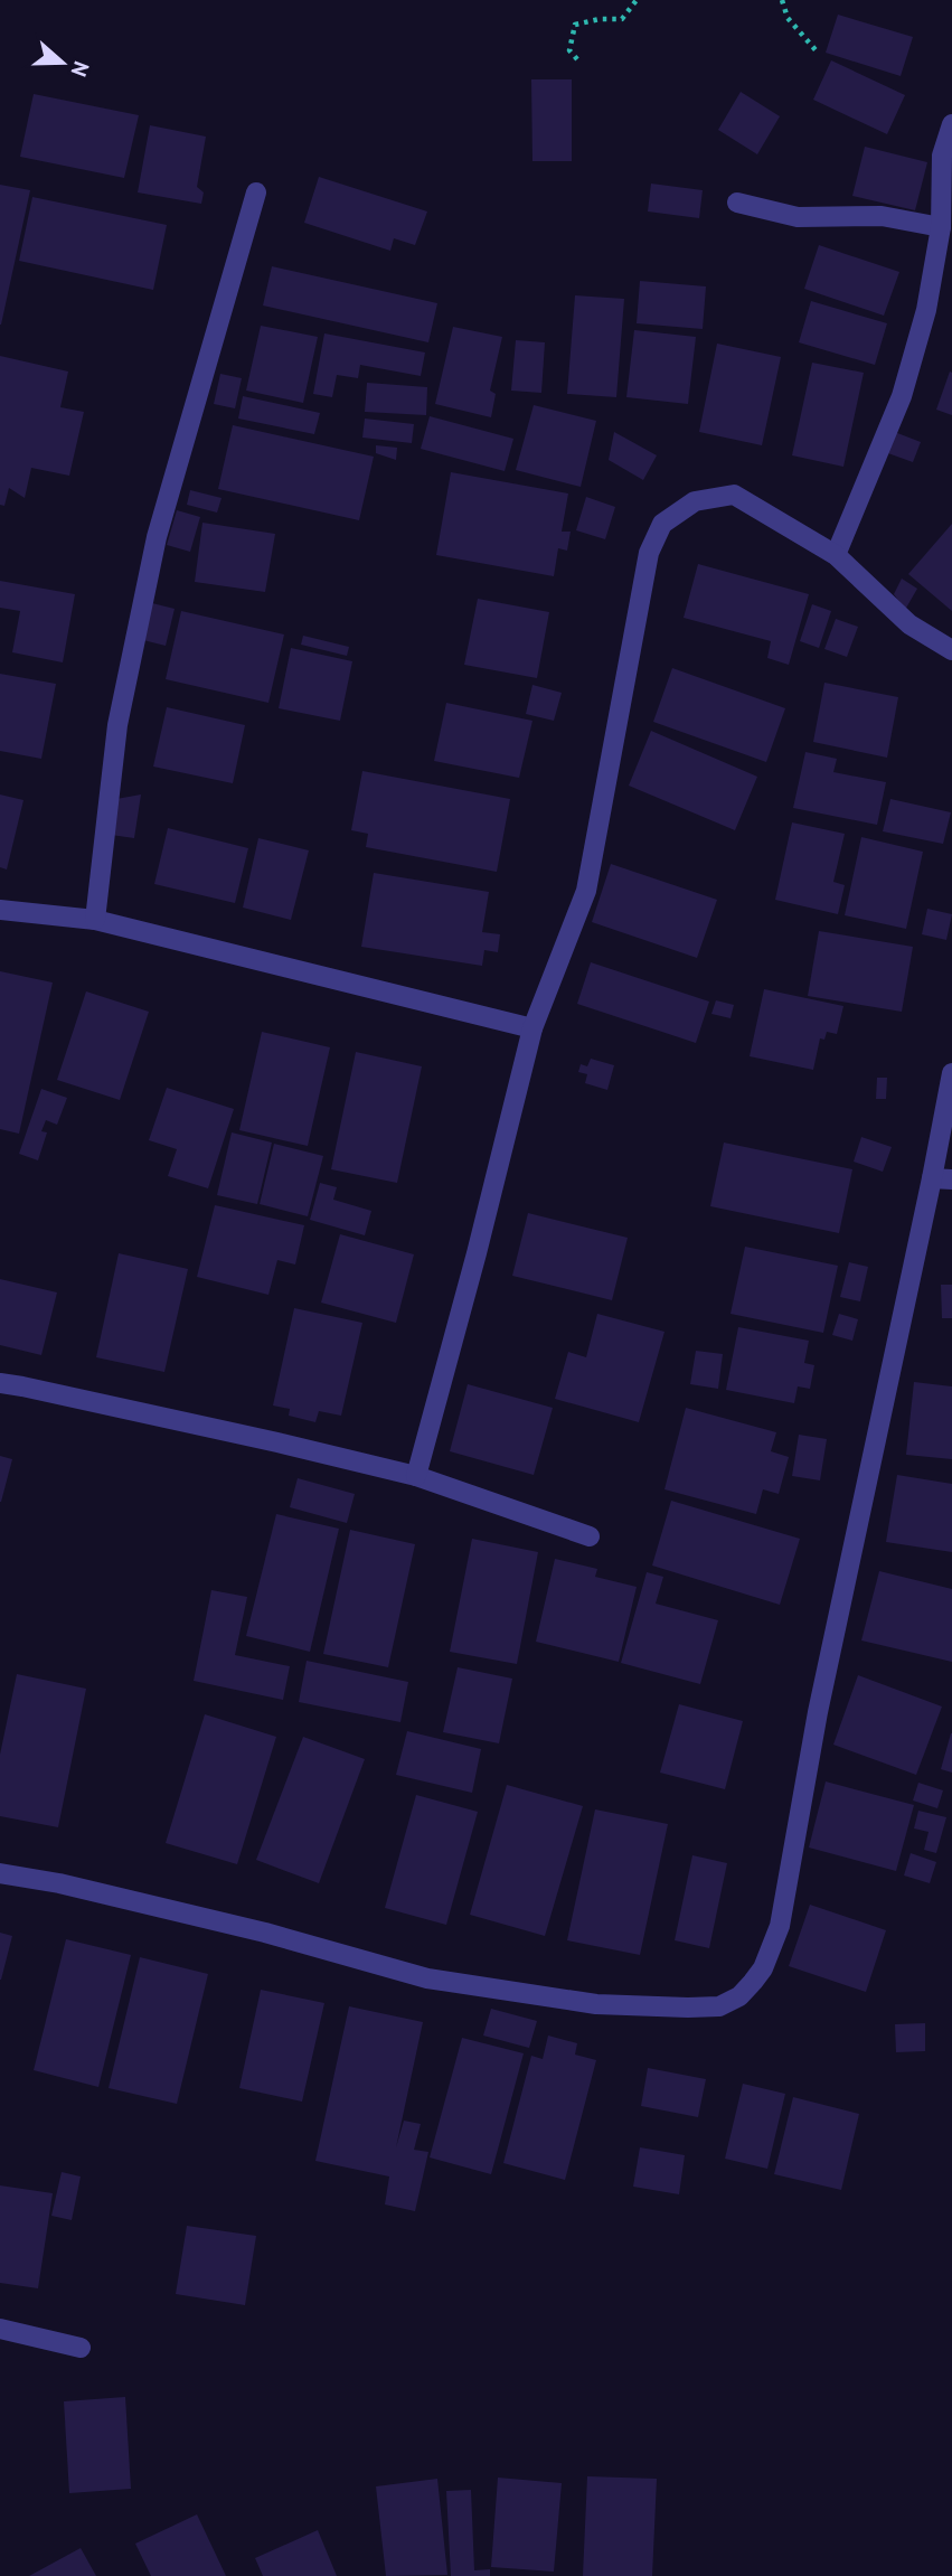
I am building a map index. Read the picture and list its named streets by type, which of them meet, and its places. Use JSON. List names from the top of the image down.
{
  "north": "right"
}
